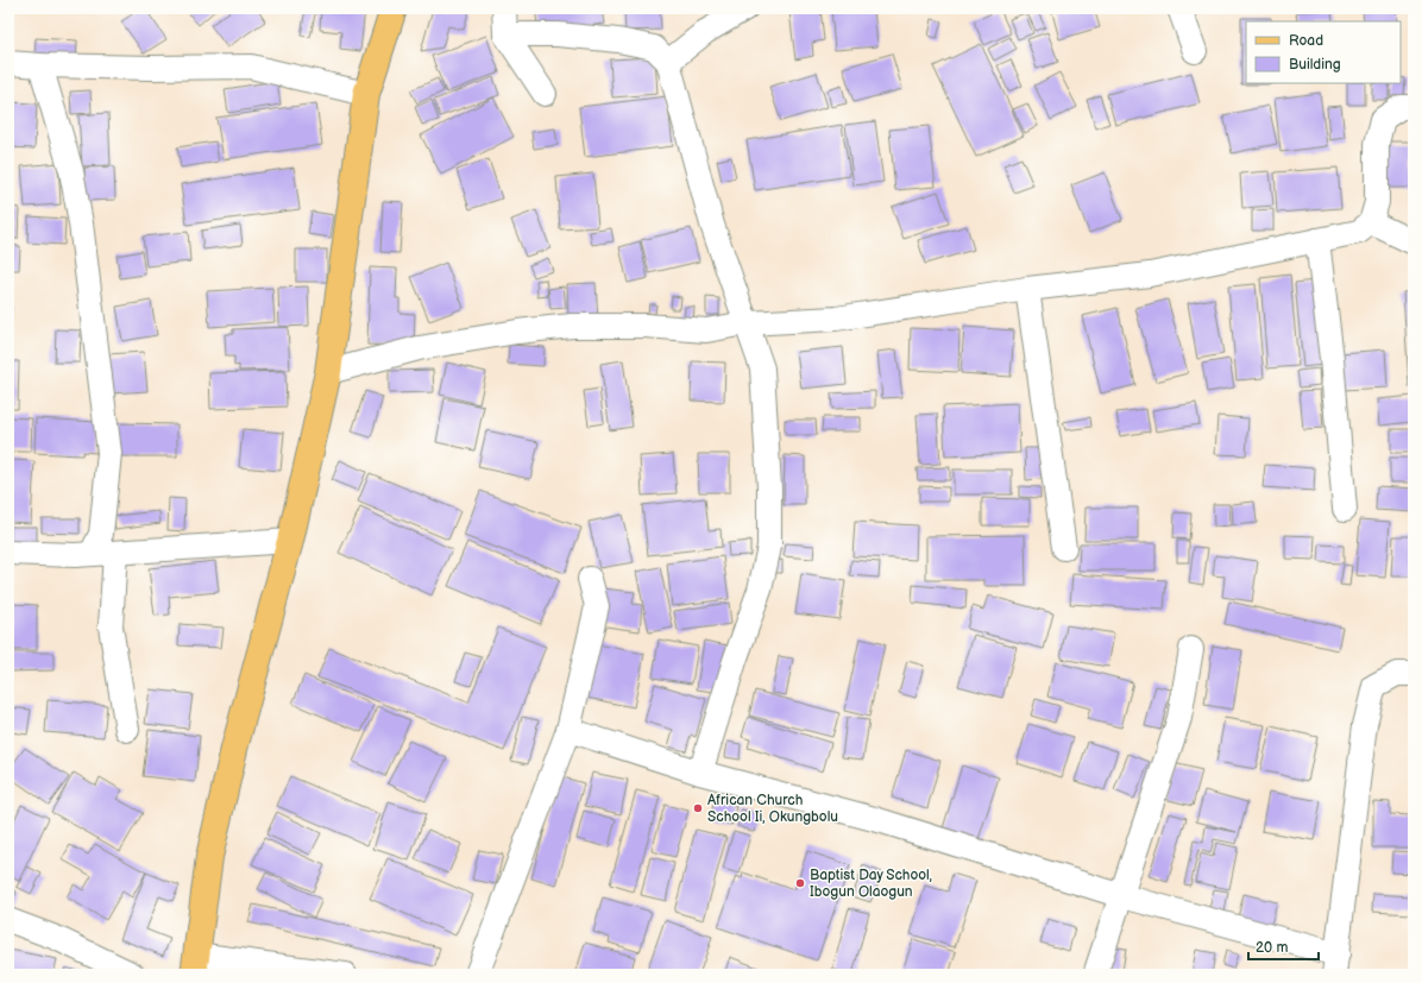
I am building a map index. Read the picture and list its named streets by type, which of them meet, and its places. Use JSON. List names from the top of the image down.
{
  "places": ["African Church School Ii, Okungbolu", "Baptist Day School, Ibogun Olaogun"],
  "legend": ["Road", "Building"],
  "scale_bar": "20 m"
}
